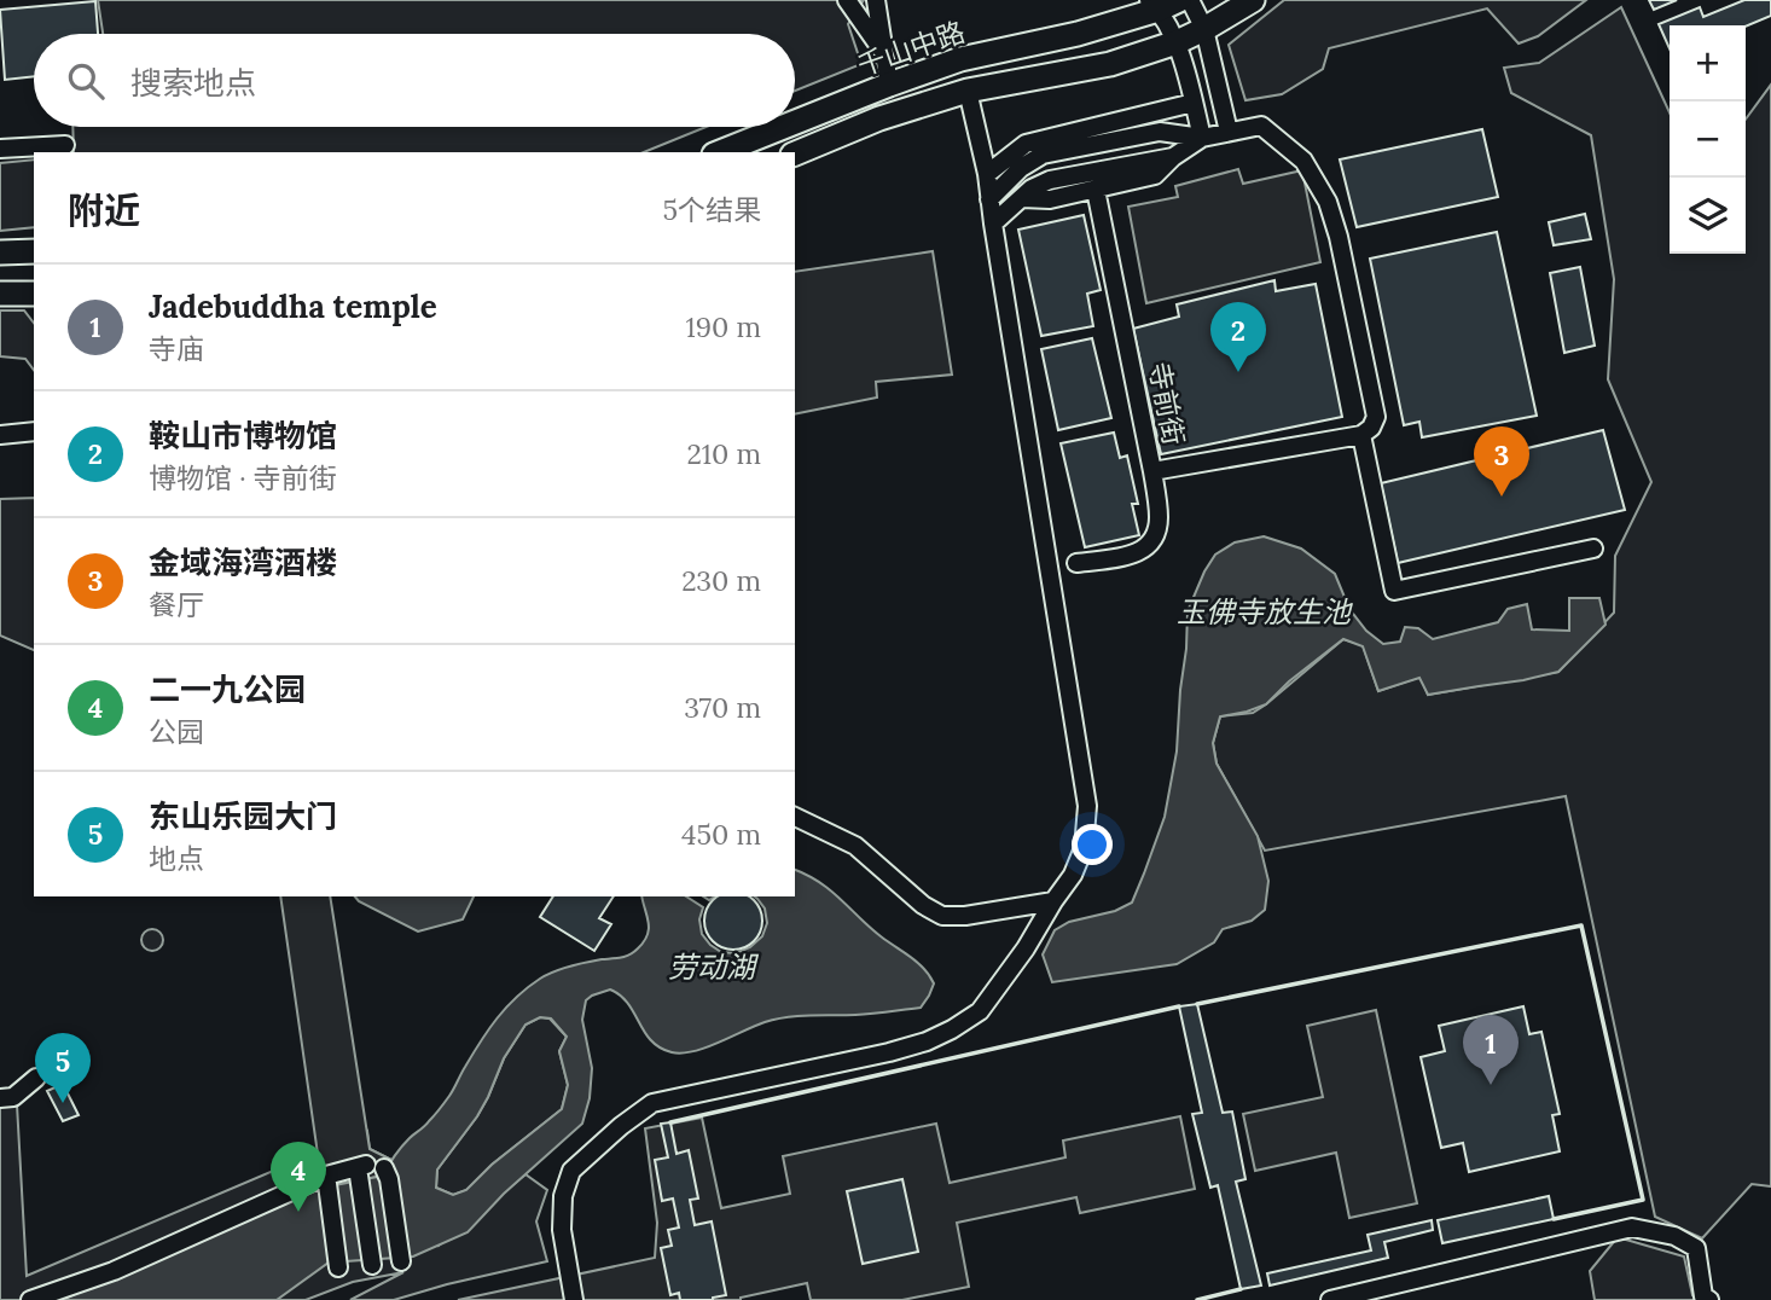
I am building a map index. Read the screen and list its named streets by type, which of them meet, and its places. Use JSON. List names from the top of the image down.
{
  "streets": {
    "main road": ["千山中路"],
    "street": ["寺前街"]
  },
  "water": ["玉佛寺放生池", "劳动湖"],
  "page": {
    "map_buttons": ["+", "−"],
    "search": "搜索地点",
    "heading": ["附近", "5个结果"],
    "list": [
      {
        "mark": "1",
        "name": "Jadebuddha temple",
        "note": "寺庙",
        "value": "190 m"
      },
      {
        "mark": "2",
        "name": "鞍山市博物馆",
        "note": "博物馆 · 寺前街",
        "value": "210 m"
      },
      {
        "mark": "3",
        "name": "金域海湾酒楼",
        "note": "餐厅",
        "value": "230 m"
      },
      {
        "mark": "4",
        "name": "二一九公园",
        "note": "公园",
        "value": "370 m"
      },
      {
        "mark": "5",
        "name": "东山乐园大门",
        "note": "地点",
        "value": "450 m"
      }
    ],
    "pins": [
      "2",
      "3",
      "1",
      "5",
      "4"
    ]
  }
}
